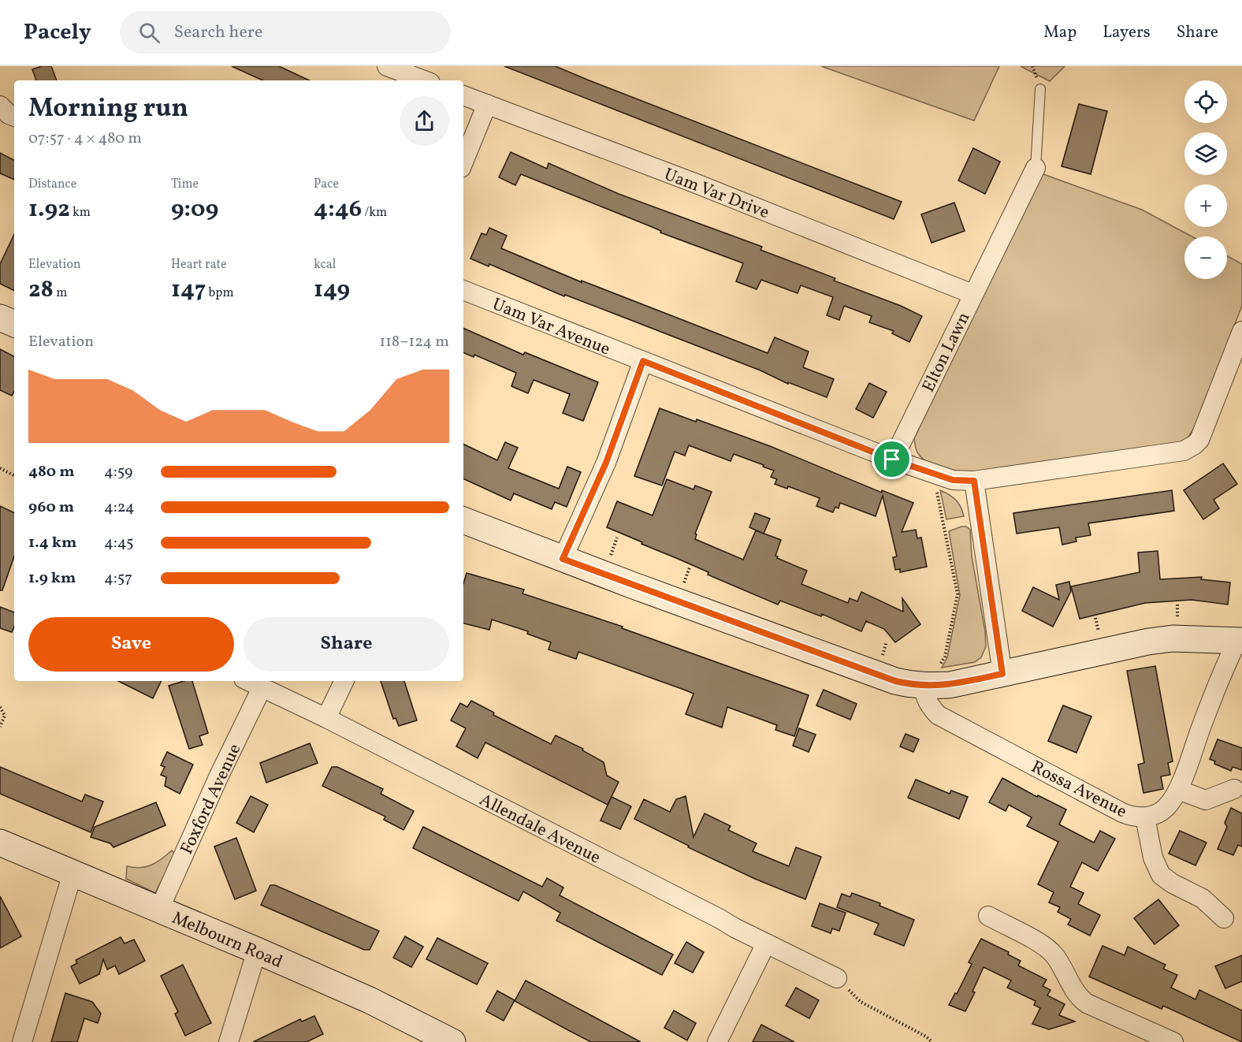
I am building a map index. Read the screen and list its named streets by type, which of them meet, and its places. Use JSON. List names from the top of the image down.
{
  "streets": {
    "street": [
      "Uam Var Drive",
      "Uam Var Avenue",
      "Elton Lawn",
      "Rossa Avenue",
      "Foxford Avenue",
      "Allendale Avenue",
      "Melbourn Road"
    ]
  },
  "crossings": [
    ["Uam Var Drive", "Elton Lawn"],
    ["Uam Var Avenue", "Elton Lawn"],
    ["Foxford Avenue", "Allendale Avenue"],
    ["Foxford Avenue", "Melbourn Road"]
  ],
  "page": {
    "header": "Pacely",
    "search": "Search here",
    "nav": ["Map", "Layers", "Share"],
    "map_buttons": ["+", "−"],
    "heading": ["Morning run", "07:57 · 4 × 480 m"],
    "stats": [
      ["Distance", "1.92 km"],
      ["Time", "9:09"],
      ["Pace", "4:46 /km"],
      ["Elevation", "28 m"],
      ["Heart rate", "147 bpm"],
      ["kcal", "149"]
    ],
    "chart": ["Elevation", "118–124 m"],
    "list": [
      {
        "name": "480 m",
        "note": "4:59"
      },
      {
        "name": "960 m",
        "note": "4:24"
      },
      {
        "name": "1.4 km",
        "note": "4:45"
      },
      {
        "name": "1.9 km",
        "note": "4:57"
      }
    ],
    "buttons": ["Save", "Share"]
  }
}
